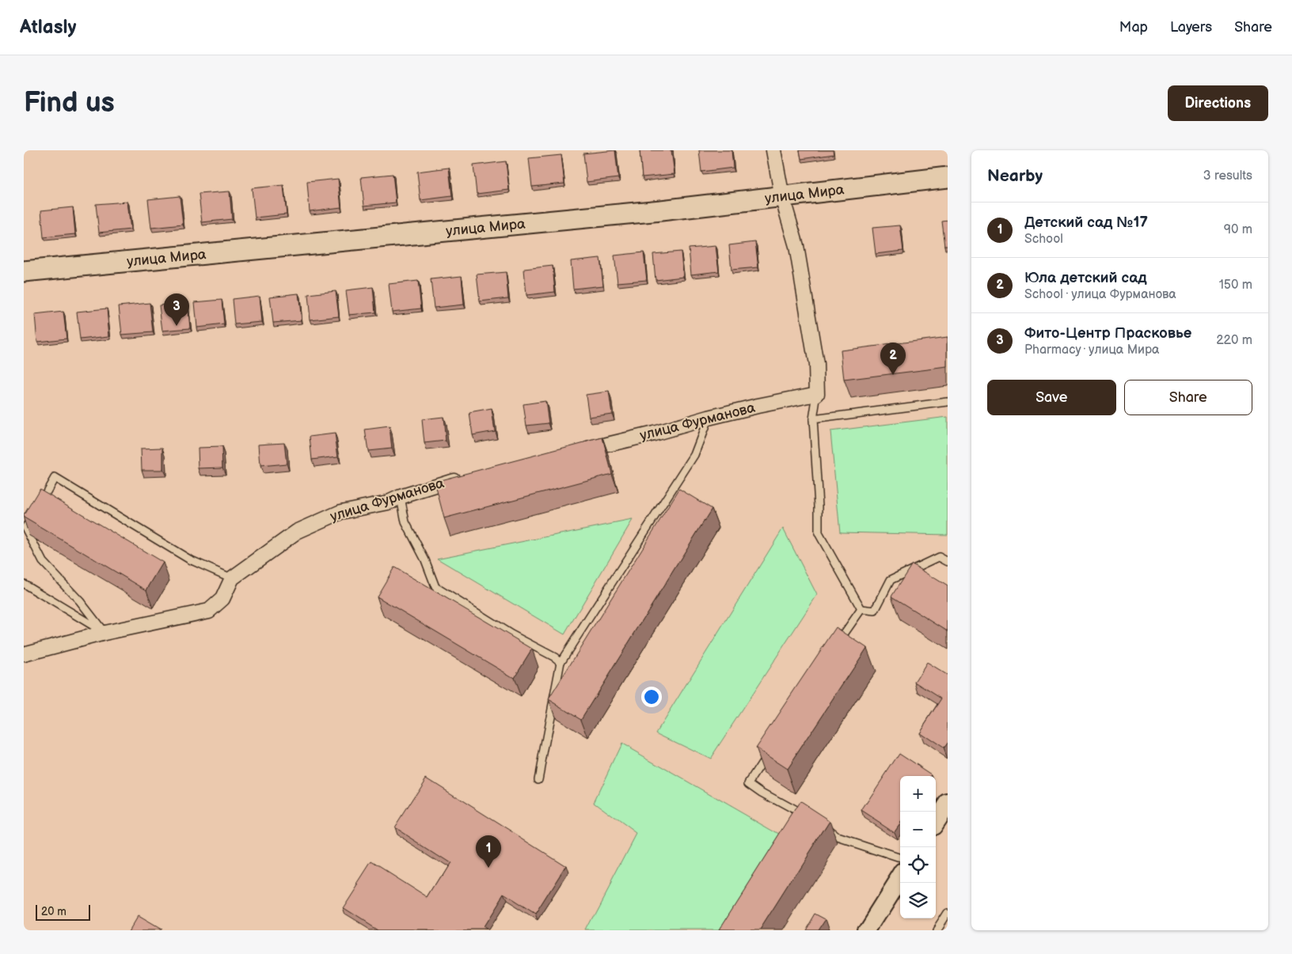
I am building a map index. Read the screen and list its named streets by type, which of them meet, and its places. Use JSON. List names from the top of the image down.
{
  "streets": {
    "main road": ["улица Мира"],
    "street": ["улица Фурманова"]
  },
  "scale_bar": "20 m",
  "page": {
    "header": "Atlasly",
    "nav": ["Map", "Layers", "Share"],
    "buttons": [
      "Directions",
      ["Save", "Share"]
    ],
    "title": "Find us",
    "heading": ["Nearby", "3 results"],
    "list": [
      {
        "mark": "1",
        "name": "Детский сад №17",
        "note": "School",
        "value": "90 m"
      },
      {
        "mark": "2",
        "name": "Юла детский сад",
        "note": "School · улица Фурманова",
        "value": "150 m"
      },
      {
        "mark": "3",
        "name": "Фито-Центр Прасковье",
        "note": "Pharmacy · улица Мира",
        "value": "220 m"
      }
    ],
    "pins": ["3", "2", "1"],
    "map_buttons": ["+", "−"],
    "scale": "20 m"
  }
}
